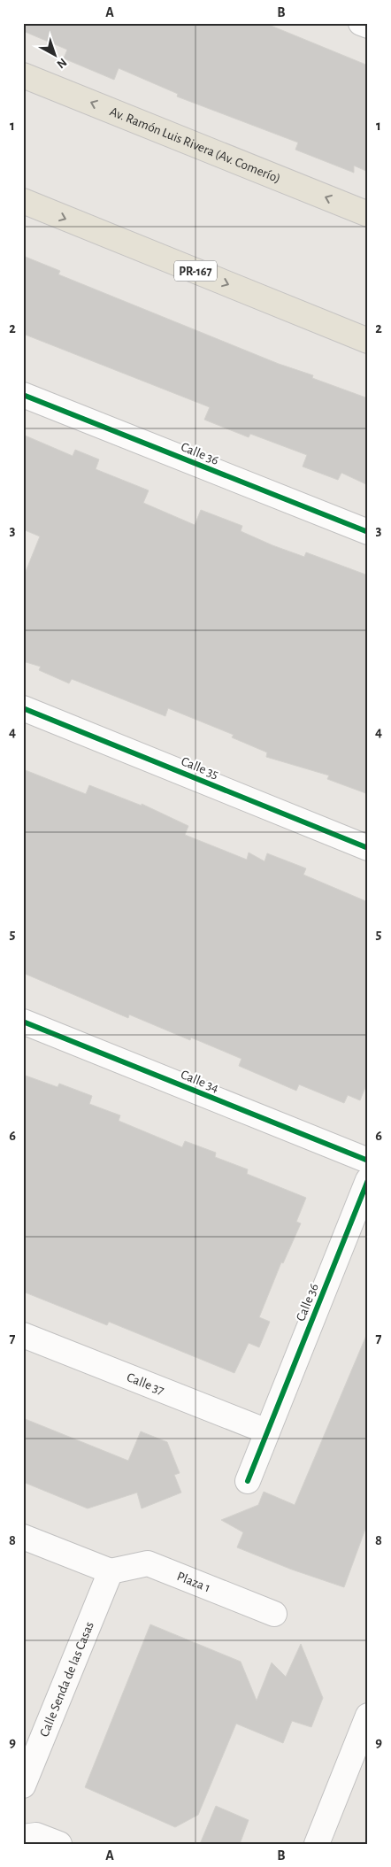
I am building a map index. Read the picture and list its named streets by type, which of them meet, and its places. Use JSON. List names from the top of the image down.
{
  "streets": {
    "main road": ["Av. Ramón Luis Rivera (Av. Comerío)", "PR-167"],
    "street": [
      "Calle 36",
      "Calle 35",
      "Calle 34",
      "Calle 37",
      "Plaza 1",
      "Calle Senda de las Casas"
    ]
  },
  "crossings": [
    ["Calle 36", "Calle 37"],
    ["Plaza 1", "Calle Senda de las Casas"]
  ],
  "north": "bottom right",
  "grid": {
    "columns": ["A", "B"],
    "rows": [
      "1",
      "2",
      "3",
      "4",
      "5",
      "6",
      "7",
      "8",
      "9"
    ]
  }
}
